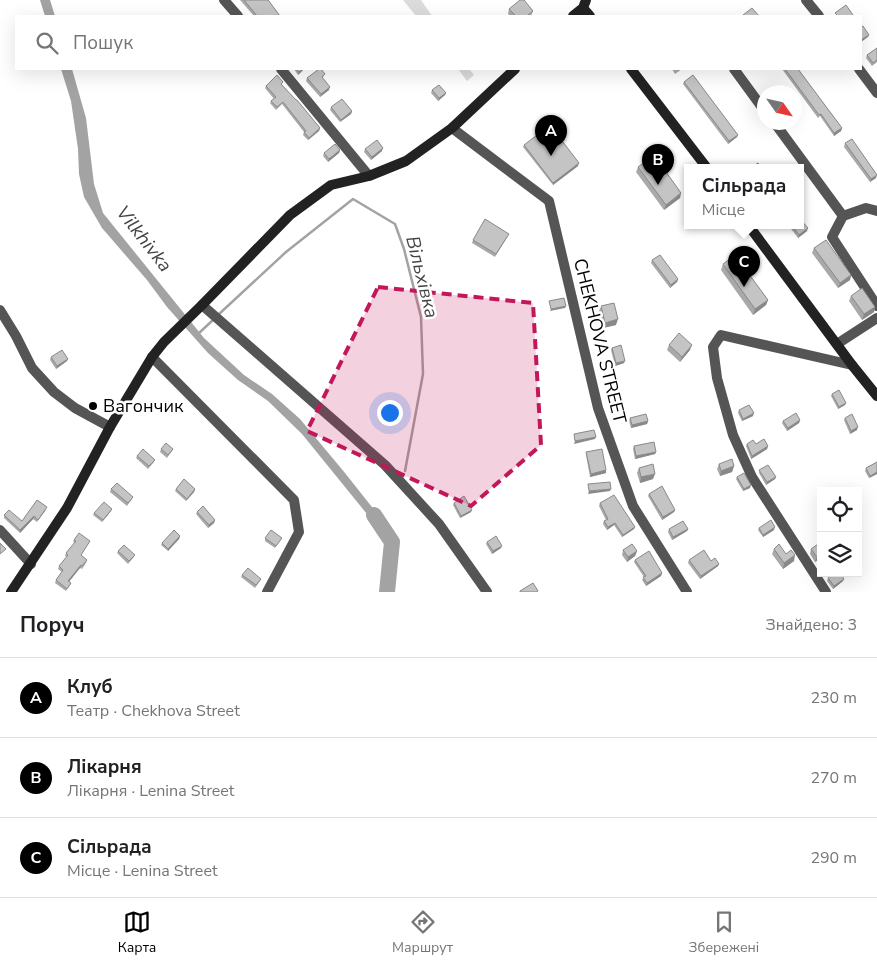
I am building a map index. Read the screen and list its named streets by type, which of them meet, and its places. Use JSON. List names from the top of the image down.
{
  "streets": {
    "street": ["CHEKHOVA STREET"]
  },
  "water": ["Vilkhivka", "Вільхівка"],
  "places": ["Вагончик"],
  "north": "bottom right",
  "page": {
    "search": "Пошук",
    "pins": ["A", "B", "C"],
    "popup": ["Сільрада", "Місце"],
    "heading": ["Поруч", "Знайдено: 3"],
    "list": [
      {
        "mark": "A",
        "name": "Клуб",
        "note": "Театр · Chekhova Street",
        "value": "230 m"
      },
      {
        "mark": "B",
        "name": "Лікарня",
        "note": "Лікарня · Lenina Street",
        "value": "270 m"
      },
      {
        "mark": "C",
        "name": "Сільрада",
        "note": "Місце · Lenina Street",
        "value": "290 m"
      }
    ],
    "nav": ["Карта", "Маршрут", "Збережені"]
  }
}
